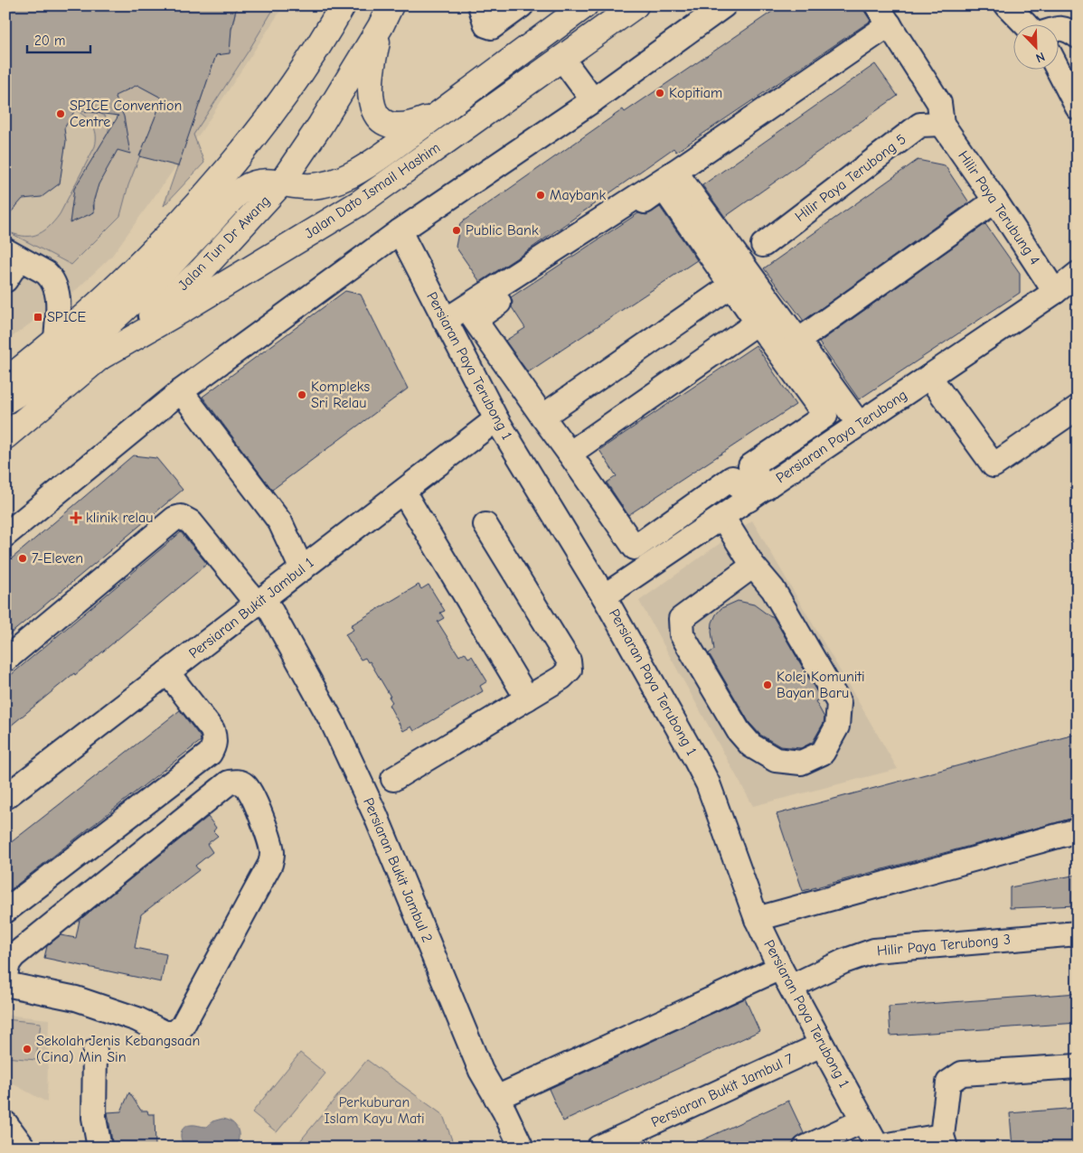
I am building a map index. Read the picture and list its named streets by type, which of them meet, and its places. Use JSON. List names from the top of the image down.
{
  "streets": {
    "main road": ["Jalan Dato Ismail Hashim", "Jalan Tun Dr Awang"],
    "street": [
      "Hilir Paya Terubong 5",
      "Hilir Paya Terubung 4",
      "Persiaran Paya Terubong 1",
      "Persiaran Paya Terubong",
      "Persiaran Bukit Jambul 1",
      "Persiaran Bukit Jambul 2",
      "Hilir Paya Terubong 3",
      "Persiaran Bukit Jambul 7"
    ]
  },
  "crossings": [
    ["Hilir Paya Terubong 5", "Hilir Paya Terubung 4"],
    ["Jalan Dato Ismail Hashim", "Jalan Tun Dr Awang"],
    ["Hilir Paya Terubung 4", "Persiaran Paya Terubong"],
    ["Persiaran Paya Terubong 1", "Persiaran Paya Terubong"],
    ["Persiaran Paya Terubong 1", "Persiaran Bukit Jambul 1"],
    ["Persiaran Paya Terubong 1", "Hilir Paya Terubong 3"],
    ["Persiaran Paya Terubong 1", "Persiaran Bukit Jambul 7"],
    ["Persiaran Bukit Jambul 1", "Persiaran Bukit Jambul 2"],
    ["Persiaran Bukit Jambul 2", "Hilir Paya Terubong 3"]
  ],
  "parks": ["Perkuburan Islam Kayu Mati"],
  "places": {
    "other": [
      "Kopitiam",
      "SPICE Convention Centre",
      "Maybank",
      "Public Bank",
      "Kompleks Sri Relau",
      "7-Eleven",
      "Kolej Komuniti Bayan Baru",
      "Sekolah Jenis Kebangsaan (Cina) Min Sin"
    ],
    "transit": ["SPICE"],
    "health": ["klinik relau"]
  },
  "scale_bar": "20 m",
  "north": "bottom right"
}
